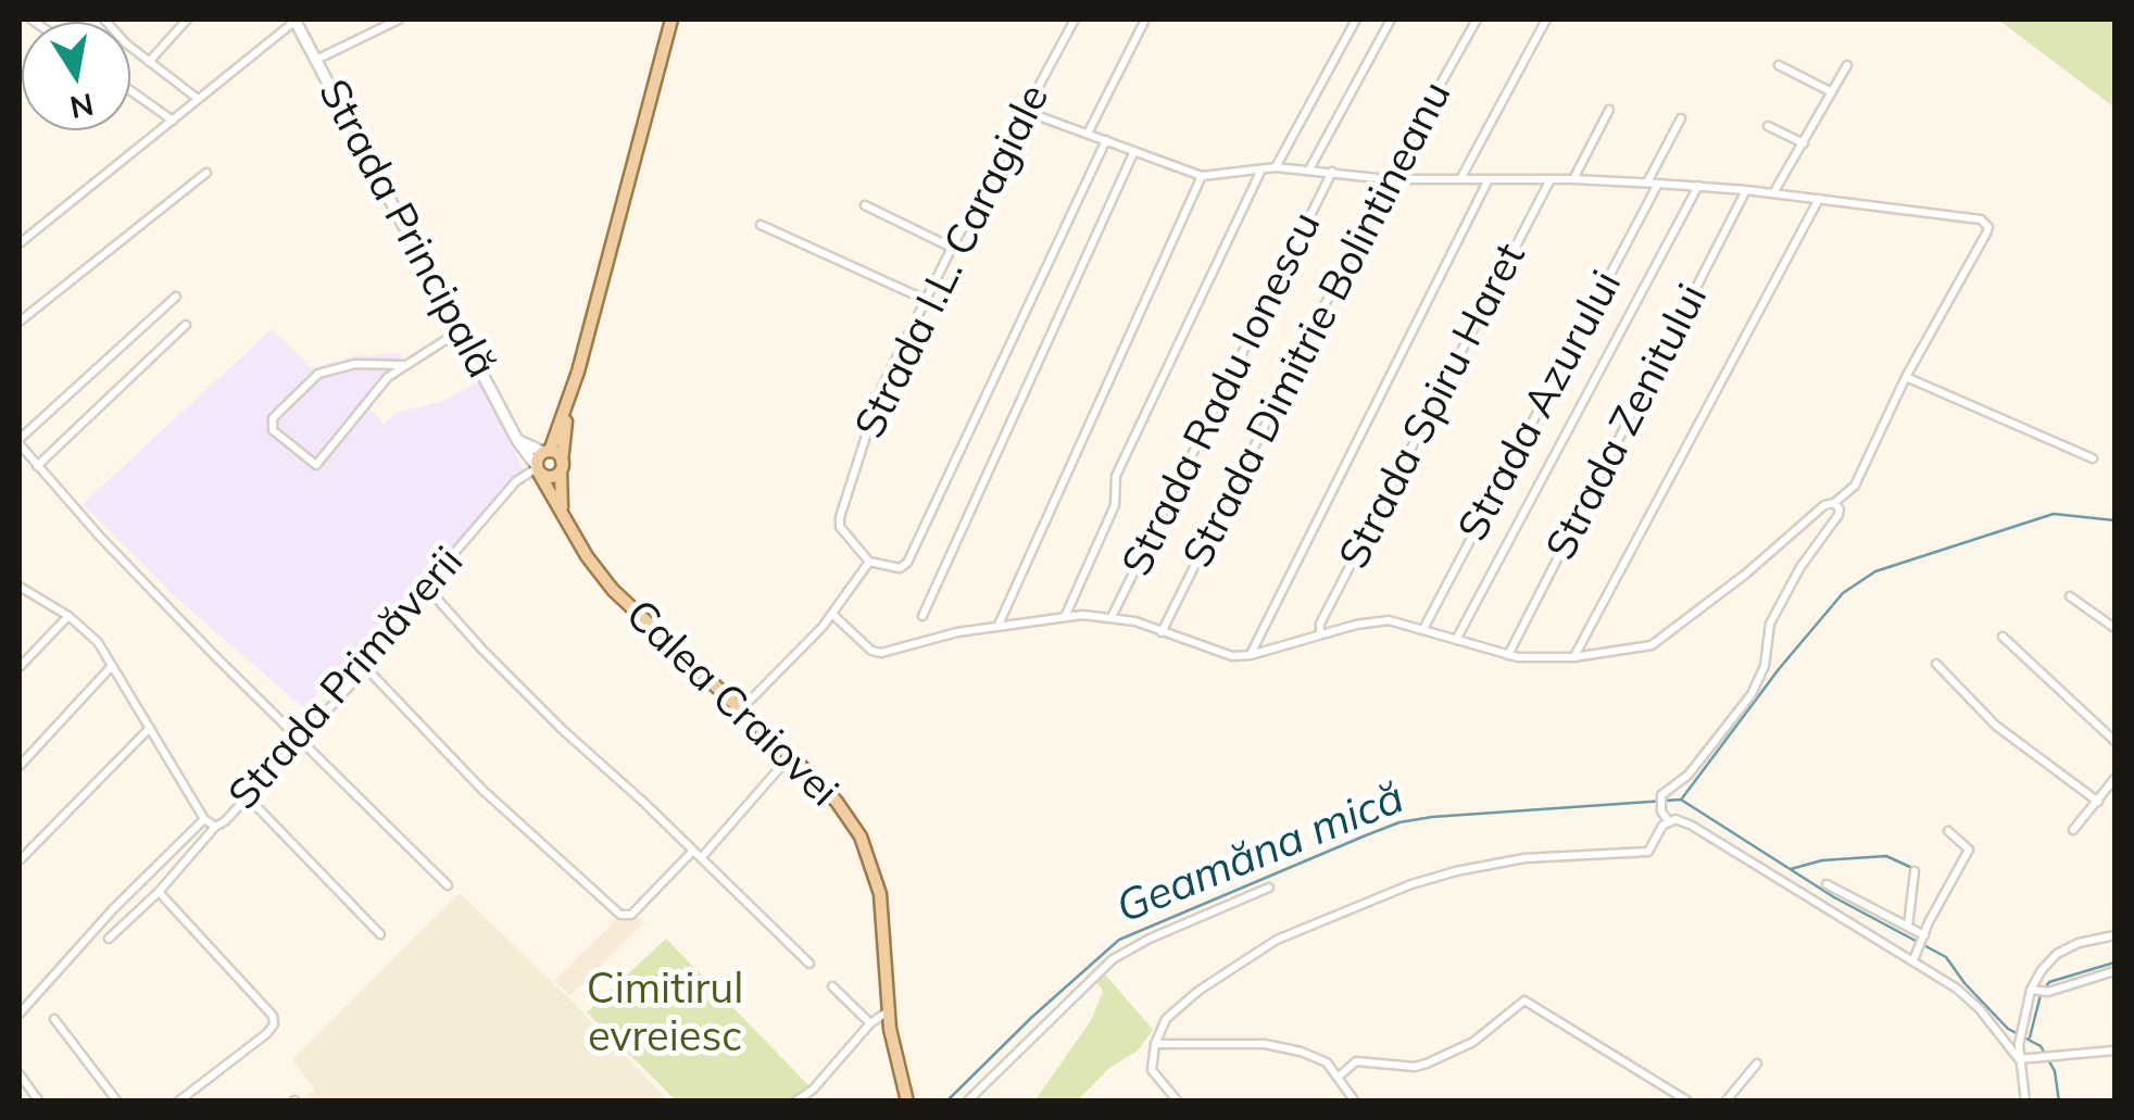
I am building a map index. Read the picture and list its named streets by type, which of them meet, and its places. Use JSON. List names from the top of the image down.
{
  "streets": {
    "main road": ["Strada Principală", "Calea Craiovei"],
    "street": [
      "Strada I.L. Caragiale",
      "Strada Dimitrie Bolintineanu",
      "Strada Radu Ionescu",
      "Strada Spiru Haret",
      "Strada Azurului",
      "Strada Zenitului",
      "Strada Primăverii"
    ]
  },
  "crossings": [
    ["Strada Principală", "Strada Primăverii"],
    ["Strada Principală", "Calea Craiovei"],
    ["Strada Primăverii", "Calea Craiovei"]
  ],
  "water": ["Geamăna mică"],
  "parks": ["Cimitirul evreiesc"],
  "north": "bottom"
}
